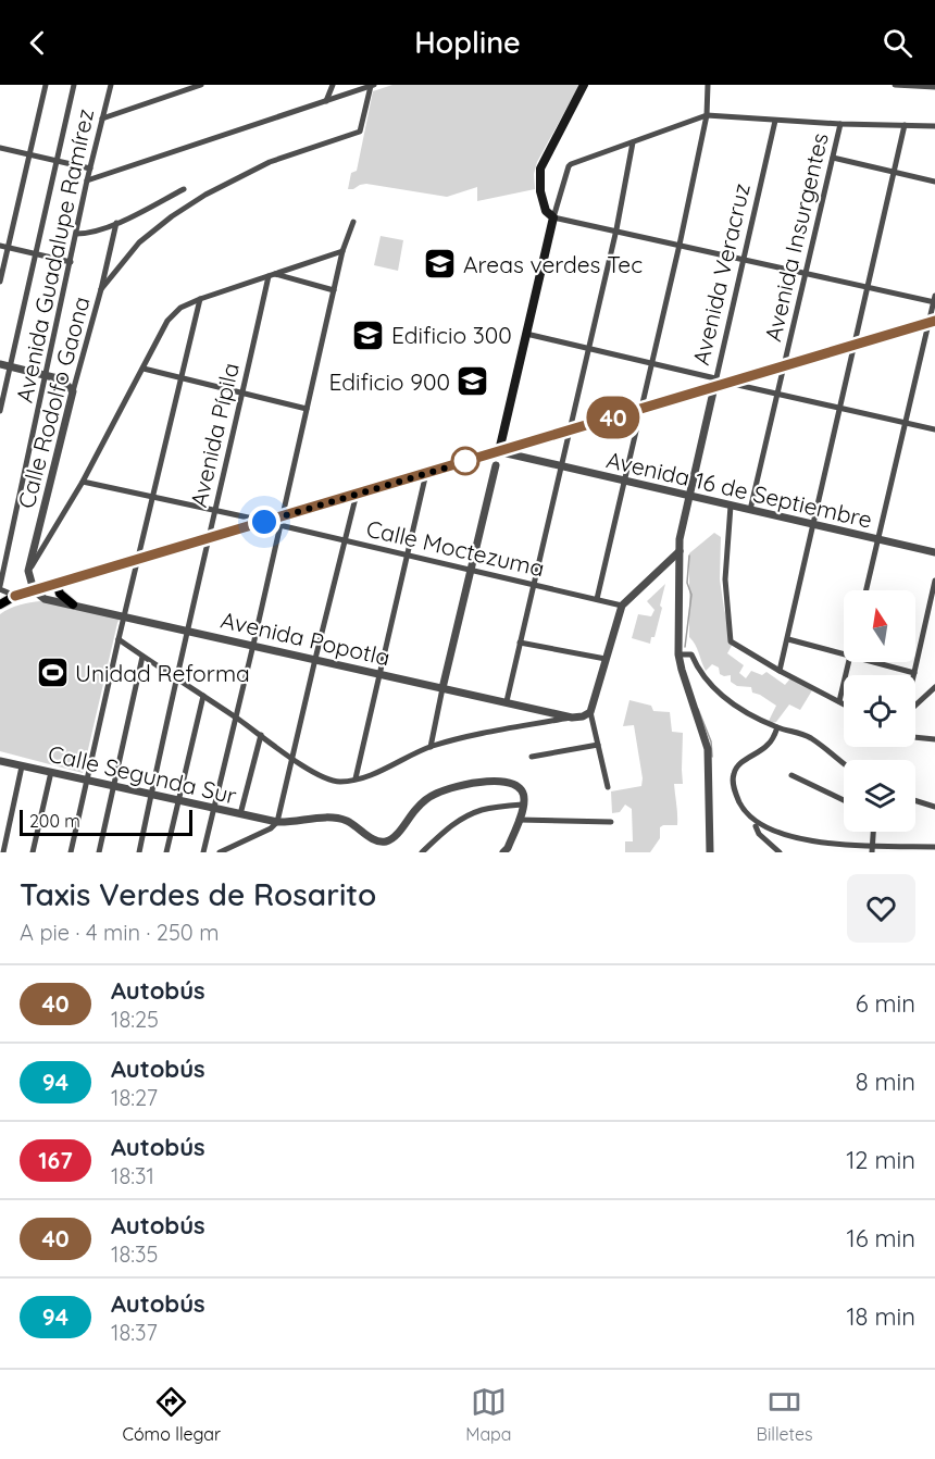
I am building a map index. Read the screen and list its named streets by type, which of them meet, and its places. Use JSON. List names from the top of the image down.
{
  "streets": {
    "street": [
      "Avenida Insurgentes",
      "Avenida Guadalupe Ramírez",
      "Avenida Veracruz",
      "Calle Rodolfo Gaona",
      "Avenida Pípila",
      "Avenida 16 de Septiembre",
      "Calle Moctezuma",
      "Avenida Popotla",
      "Calle Segunda Sur"
    ]
  },
  "crossings": [
    ["Avenida Insurgentes", "Avenida 16 de Septiembre"],
    ["Avenida Veracruz", "Avenida 16 de Septiembre"],
    ["Calle Rodolfo Gaona", "Avenida Popotla"],
    ["Avenida Pípila", "Avenida Popotla"],
    ["Avenida Pípila", "Calle Segunda Sur"]
  ],
  "places": {
    "school or university": ["Areas verdes Tec", "Edificio 300", "Edificio 900"],
    "sports": ["Unidad Reforma"]
  },
  "lines": ["bus line 40"],
  "scale_bar": "200 m",
  "north": "top",
  "page": {
    "header": "Hopline",
    "on_map": "40",
    "scale": "200 m",
    "heading": ["Taxis Verdes de Rosarito", "A pie · 4 min · 250 m"],
    "list": [
      {
        "mark": "40",
        "name": "Autobús",
        "note": "18:25",
        "value": "6 min"
      },
      {
        "mark": "94",
        "name": "Autobús",
        "note": "18:27",
        "value": "8 min"
      },
      {
        "mark": "167",
        "name": "Autobús",
        "note": "18:31",
        "value": "12 min"
      },
      {
        "mark": "40",
        "name": "Autobús",
        "note": "18:35",
        "value": "16 min"
      },
      {
        "mark": "94",
        "name": "Autobús",
        "note": "18:37",
        "value": "18 min"
      }
    ],
    "tabs": ["Cómo llegar", "Mapa", "Billetes"]
  }
}
